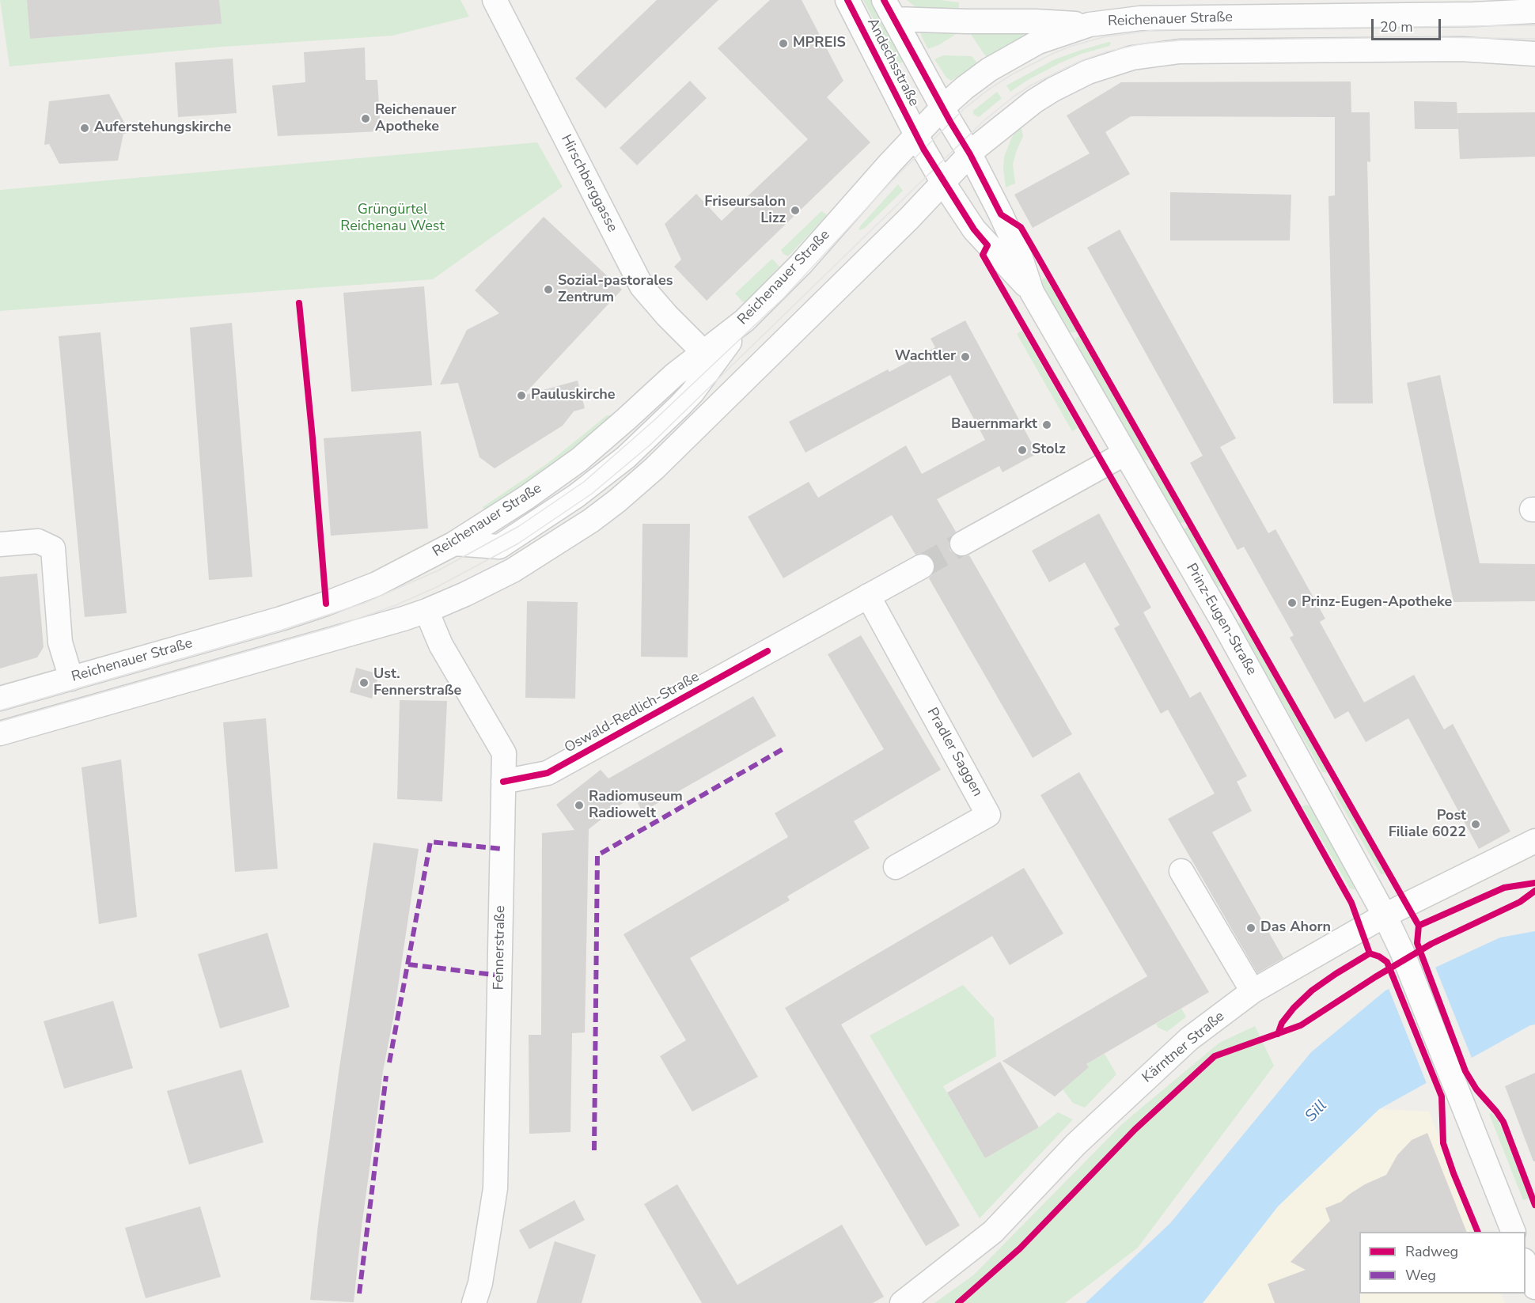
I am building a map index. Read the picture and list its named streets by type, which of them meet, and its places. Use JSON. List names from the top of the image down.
{
  "streets": {
    "street": [
      "Reichenauer Straße",
      "Andechsstraße",
      "Hirschberggasse",
      "Prinz-Eugen-Straße",
      "Oswald-Redlich-Straße",
      "Pradler Saggen",
      "Fennerstraße",
      "Kärntner Straße"
    ]
  },
  "crossings": [
    ["Reichenauer Straße", "Andechsstraße"],
    ["Reichenauer Straße", "Hirschberggasse"],
    ["Reichenauer Straße", "Prinz-Eugen-Straße"],
    ["Andechsstraße", "Prinz-Eugen-Straße"],
    ["Prinz-Eugen-Straße", "Kärntner Straße"],
    ["Oswald-Redlich-Straße", "Pradler Saggen"],
    ["Oswald-Redlich-Straße", "Fennerstraße"]
  ],
  "water": ["Sill"],
  "parks": ["Grüngürtel Reichenau West"],
  "places": [
    "MPREIS",
    "Reichenauer Apotheke",
    "Auferstehungskirche",
    "Friseursalon Lizz",
    "Sozial-pastorales Zentrum",
    "Wachtler",
    "Pauluskirche",
    "Bauernmarkt",
    "Stolz",
    "Prinz-Eugen-Apotheke",
    "Ust. Fennerstraße",
    "Radiomuseum Radiowelt",
    "Post Filiale 6022",
    "Das Ahorn"
  ],
  "legend": ["Radweg", "Weg"],
  "scale_bar": "20 m"
}
